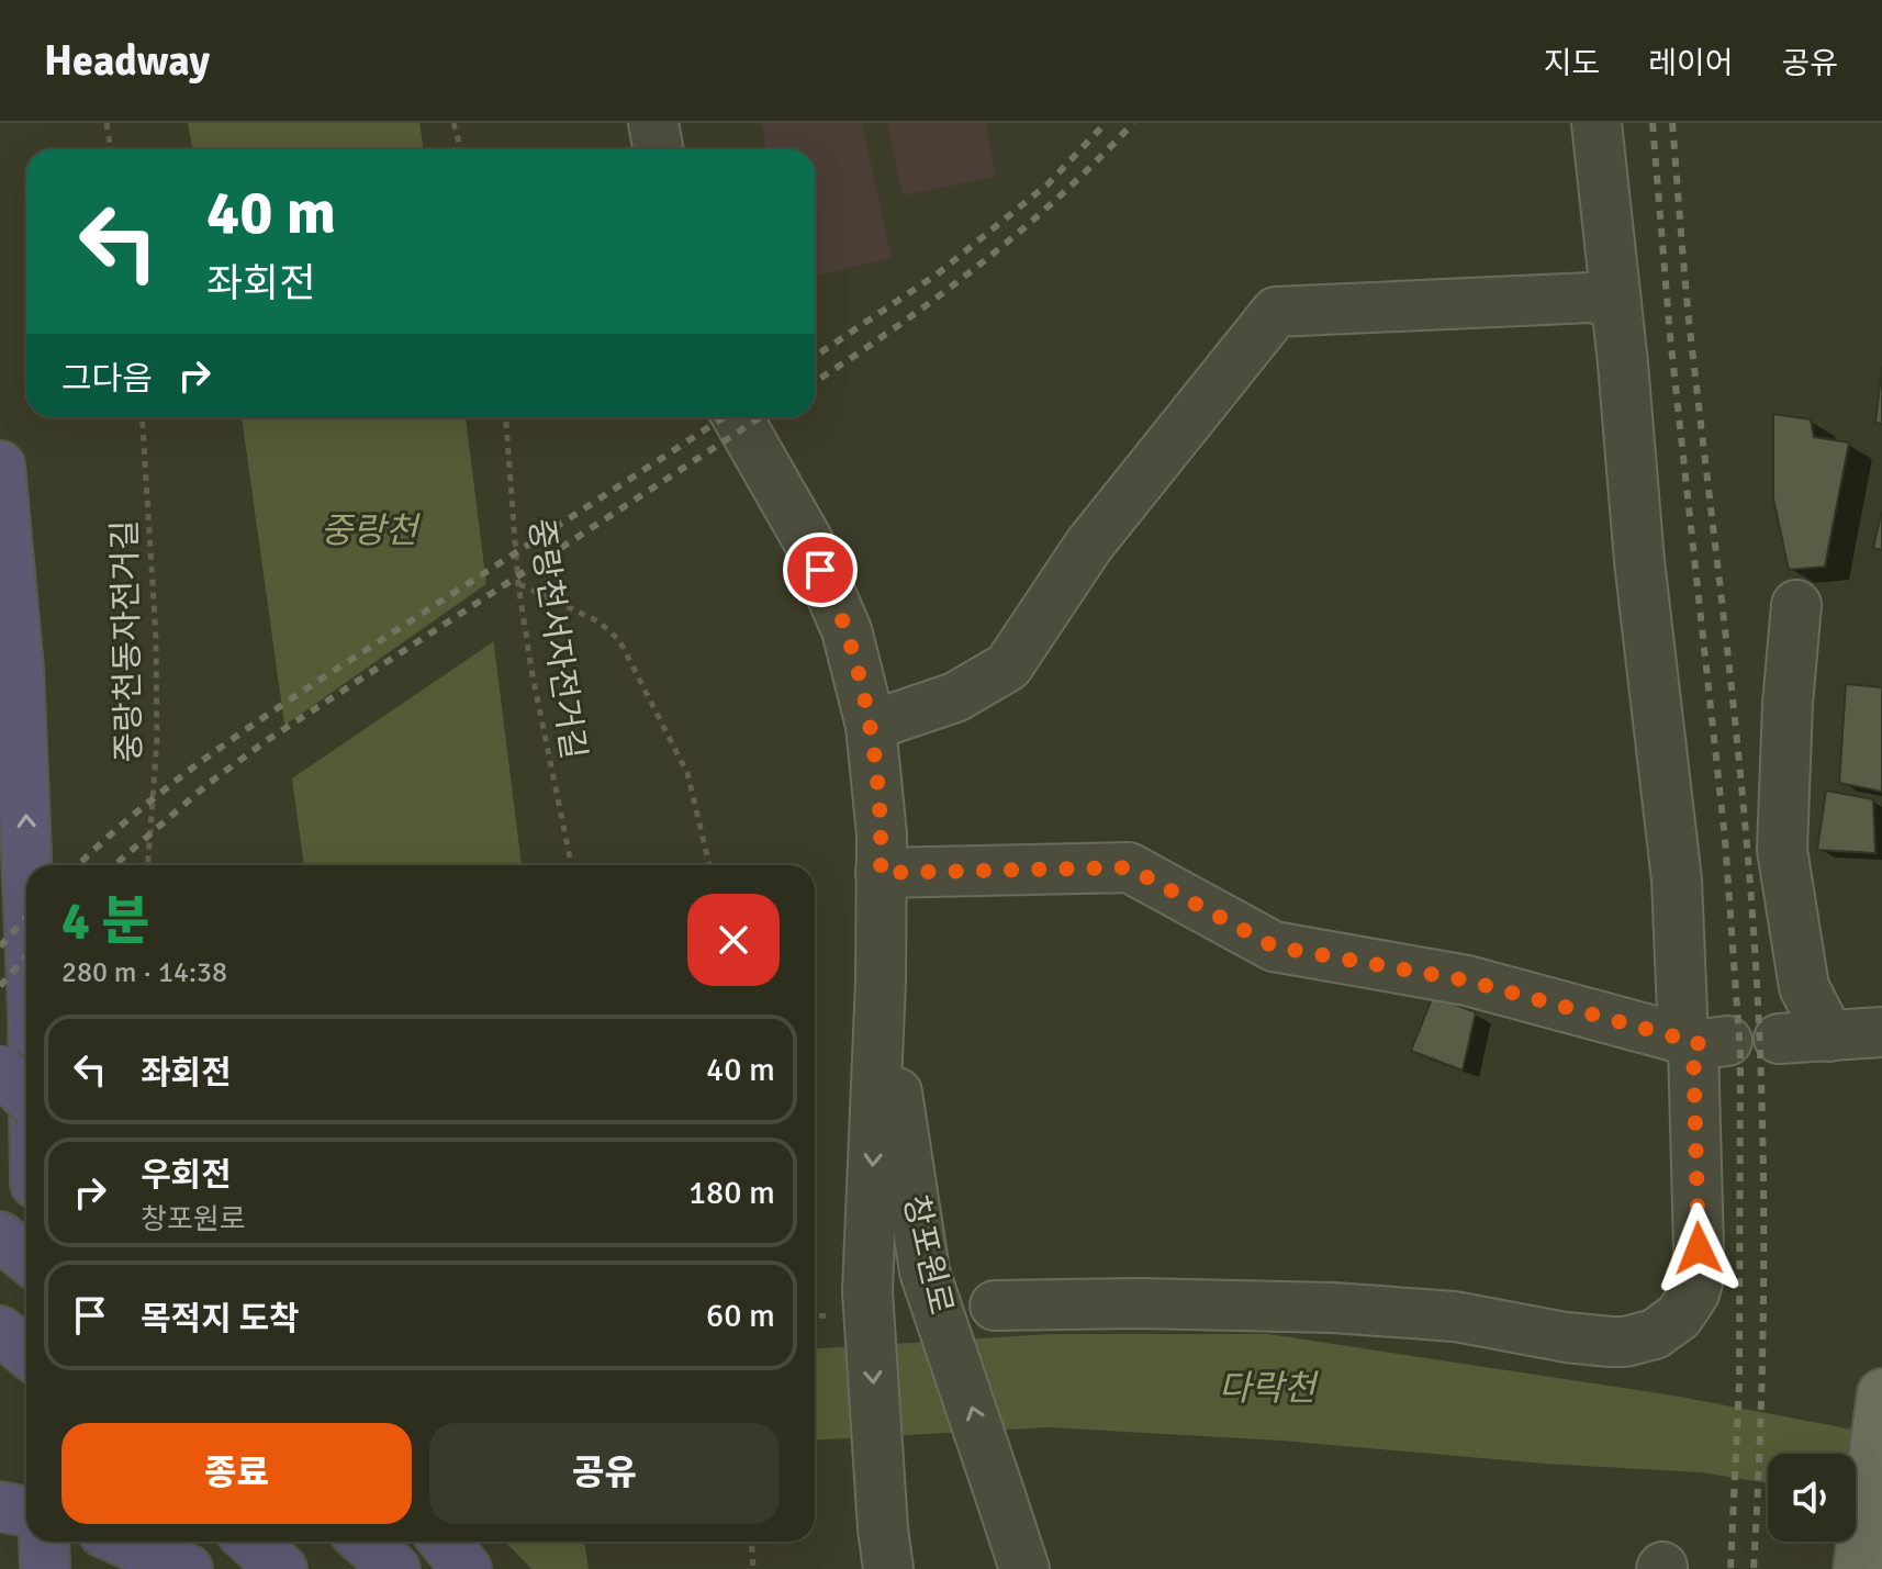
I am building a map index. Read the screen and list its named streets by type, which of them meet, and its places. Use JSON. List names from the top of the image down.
{
  "streets": {
    "street": ["창포원로"],
    "path": ["중랑천서자전거길", "중랑천동자전거길"]
  },
  "water": ["중랑천", "다락천"],
  "page": {
    "header": "Headway",
    "nav": ["지도", "레이어", "공유"],
    "turn": ["40 m", "좌회전"],
    "then": "그다음",
    "heading": ["4 분", "280 m · 14:38"],
    "list": [
      {
        "name": "좌회전",
        "value": "40 m"
      },
      {
        "name": "우회전",
        "note": "창포원로",
        "value": "180 m"
      },
      {
        "name": "목적지 도착",
        "value": "60 m"
      }
    ],
    "buttons": ["종료", "공유"]
  }
}
